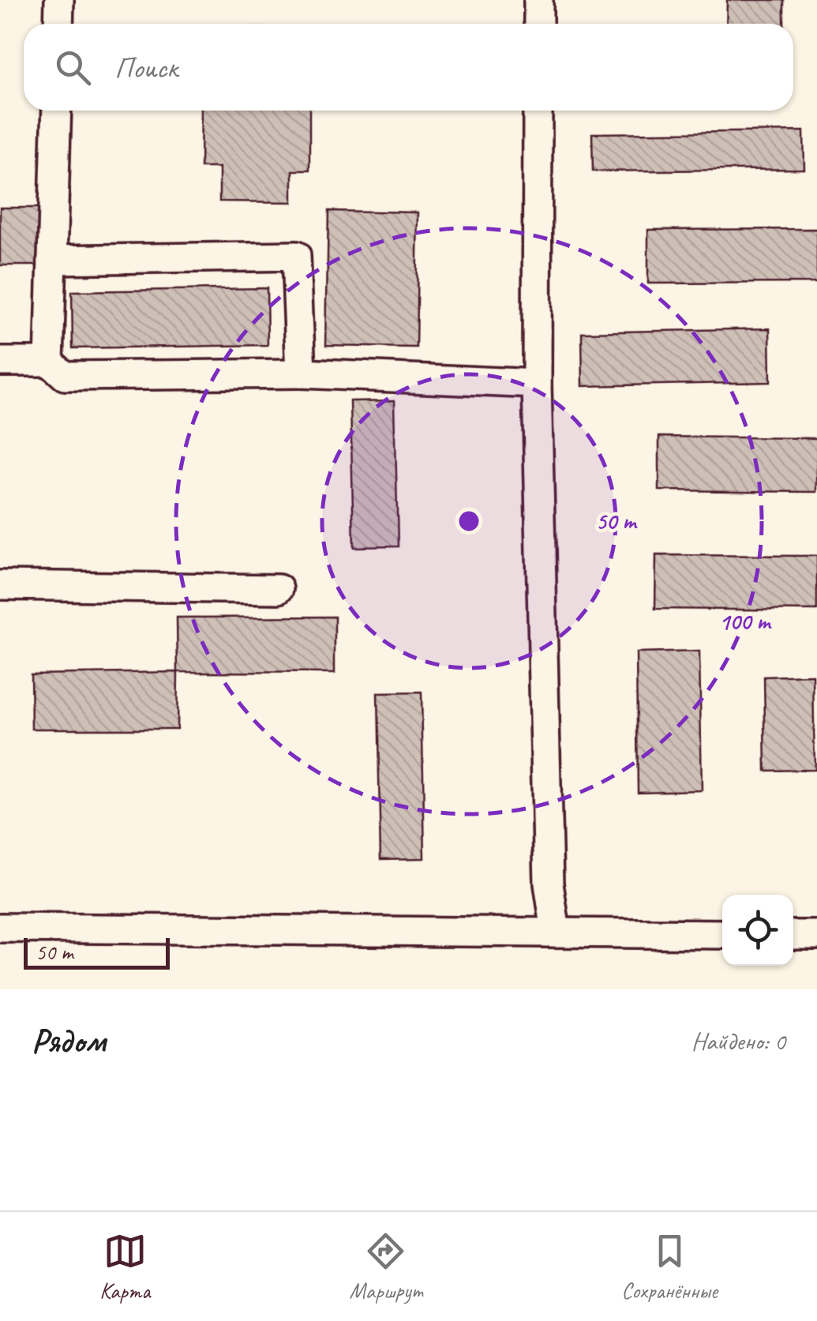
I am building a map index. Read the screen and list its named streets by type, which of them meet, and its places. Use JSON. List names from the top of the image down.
{
  "scale_bar": "50 m",
  "page": {
    "search": "Поиск",
    "scale": "50 m",
    "heading": ["Рядом", "Найдено: 0"],
    "nav": ["Карта", "Маршрут", "Сохранённые"]
  },
  "rings": ["50 m", "100 m"]
}
